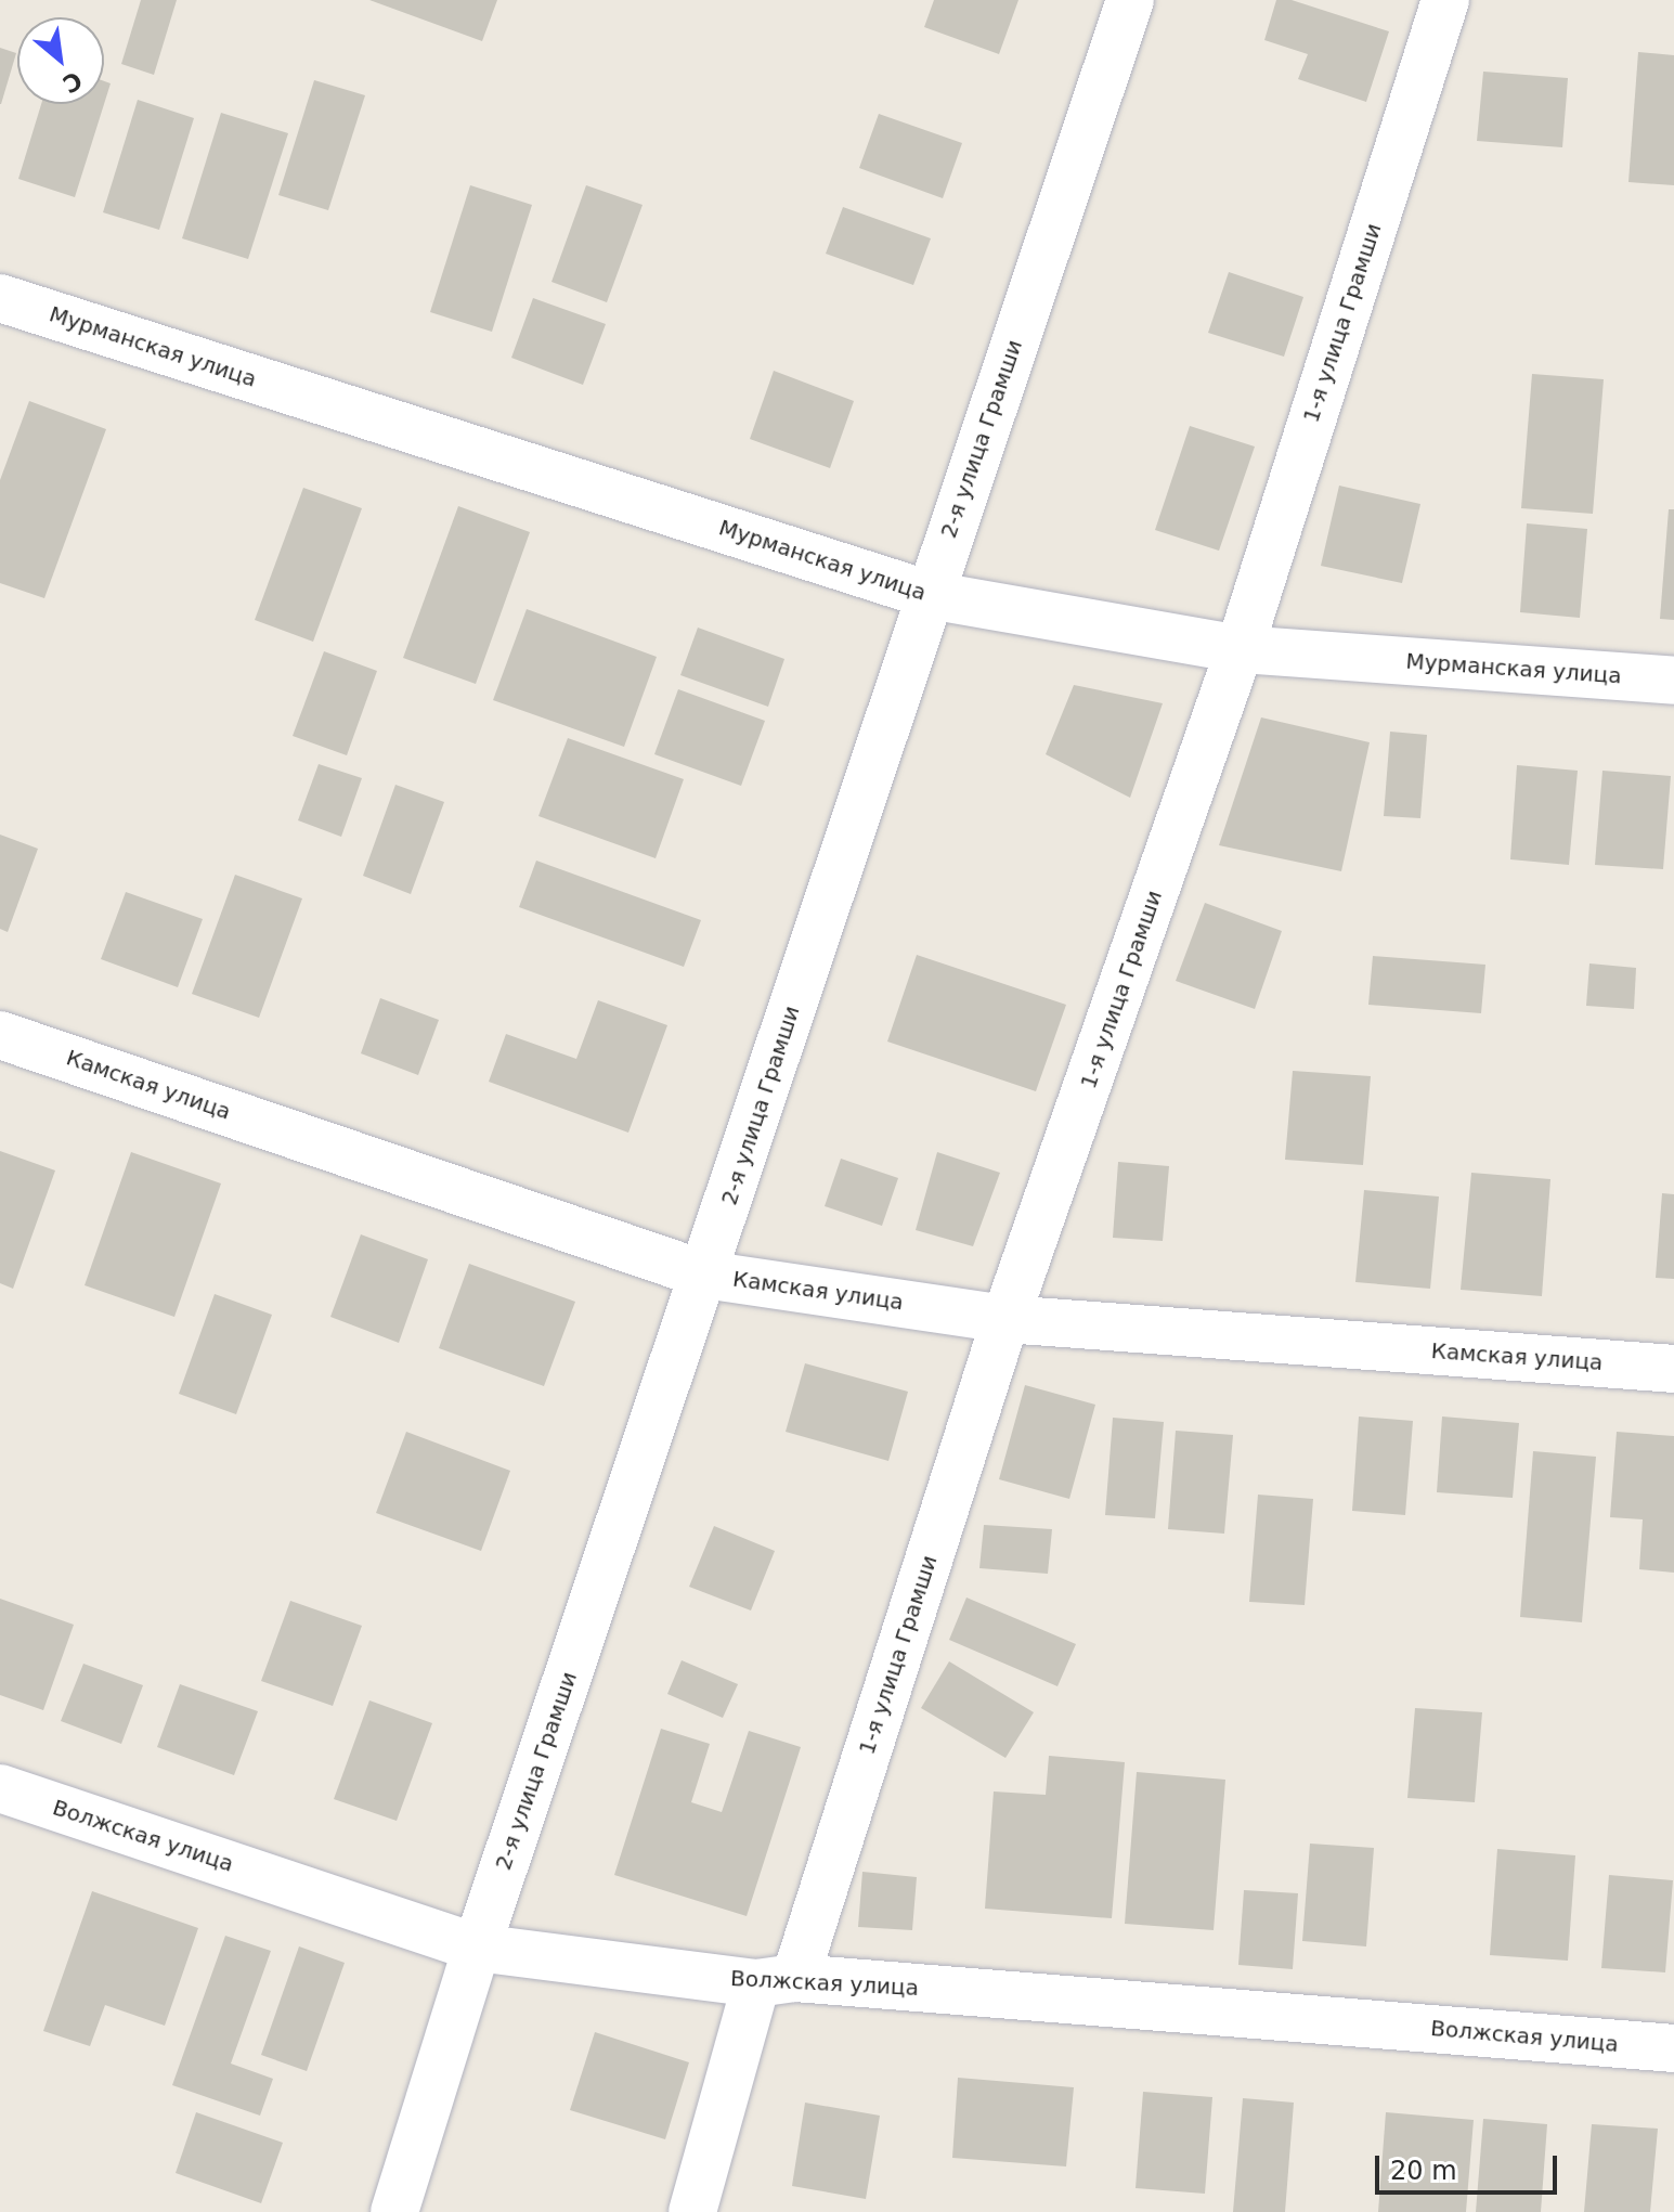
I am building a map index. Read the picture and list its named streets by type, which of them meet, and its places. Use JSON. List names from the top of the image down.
{
  "streets": {
    "street": [
      "1-я улица Грамши",
      "Мурманская улица",
      "2-я улица Грамши",
      "Камская улица",
      "Волжская улица"
    ]
  },
  "crossings": [
    ["1-я улица Грамши", "Мурманская улица"],
    ["1-я улица Грамши", "Камская улица"],
    ["1-я улица Грамши", "Волжская улица"],
    ["Мурманская улица", "2-я улица Грамши"],
    ["2-я улица Грамши", "Камская улица"],
    ["2-я улица Грамши", "Волжская улица"]
  ],
  "scale_bar": "20 m",
  "north": "bottom right"
}
